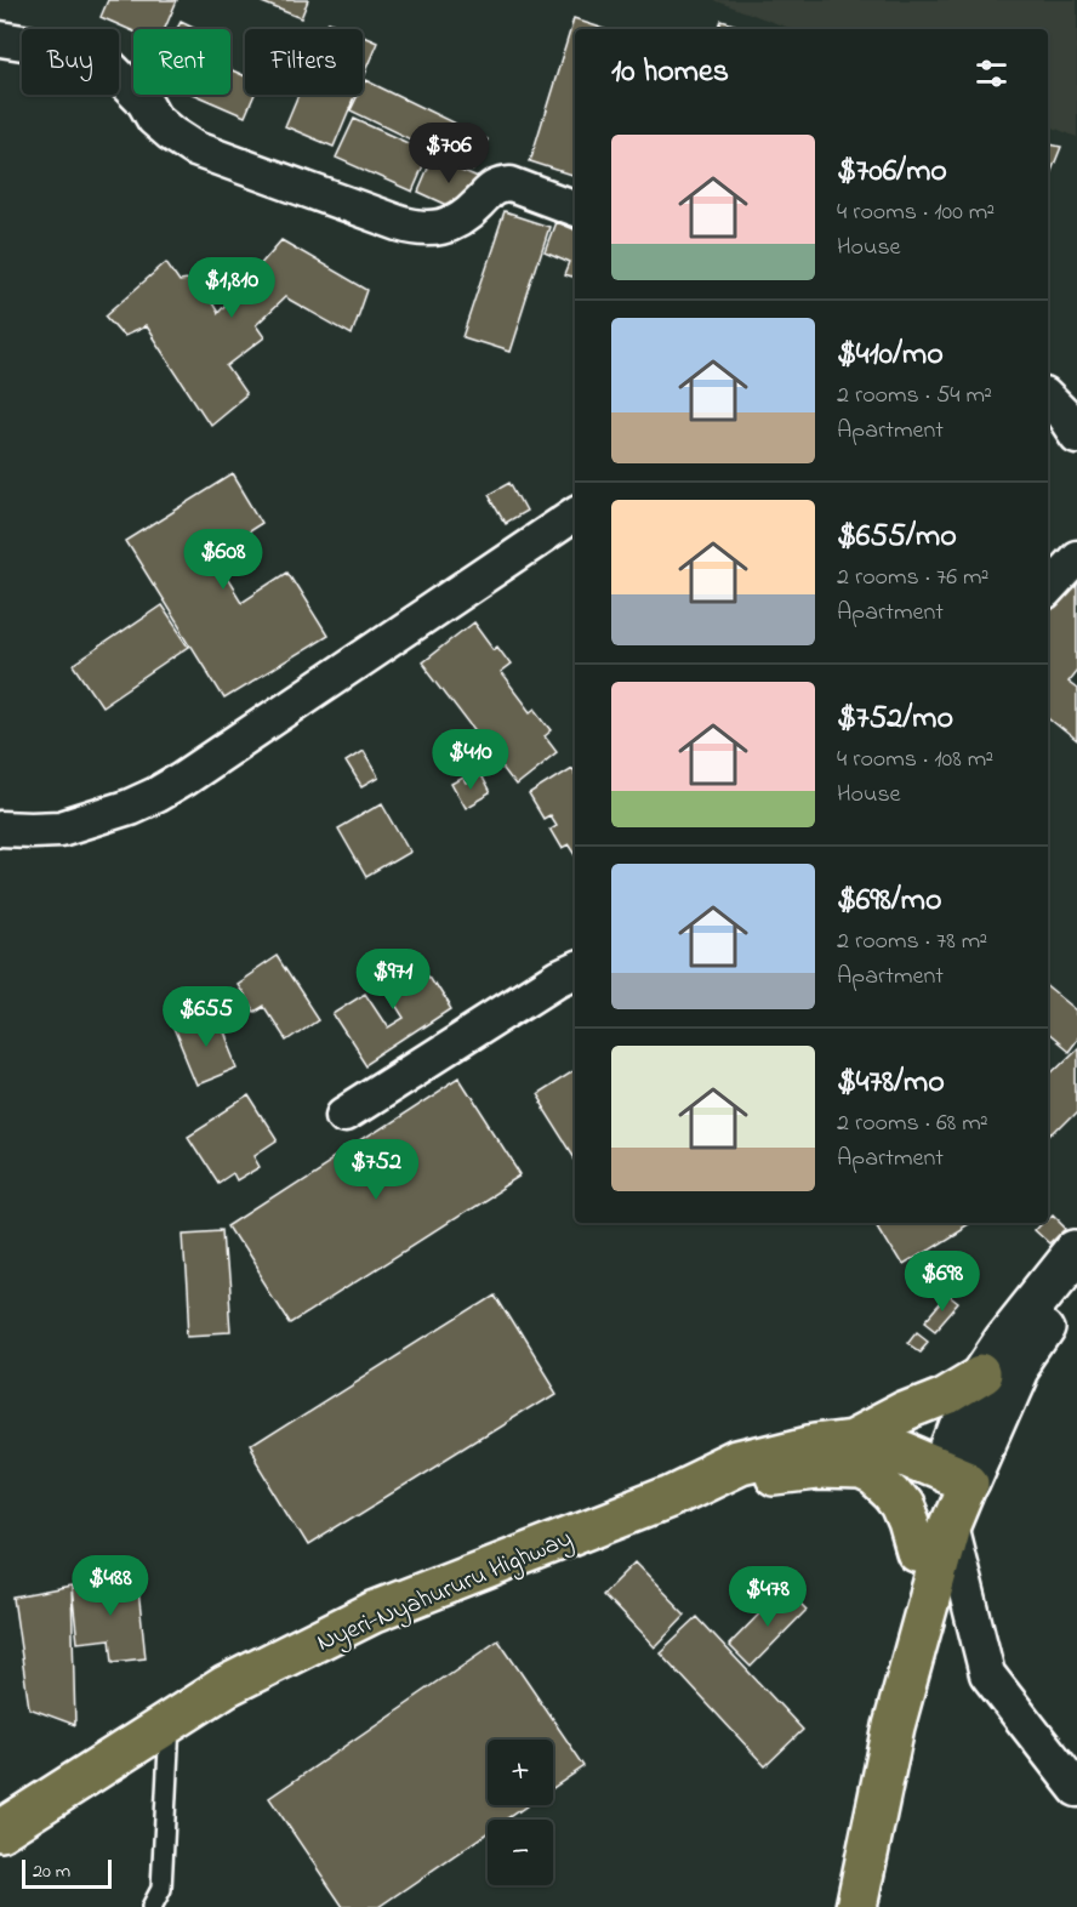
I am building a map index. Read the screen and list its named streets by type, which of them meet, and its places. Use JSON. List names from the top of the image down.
{
  "streets": {
    "highway": ["Nyeri-Nyahururu Highway"]
  },
  "scale_bar": "20 m",
  "page": {
    "chip": ["Buy", "Rent", "Filters"],
    "heading": "10 homes",
    "list": [
      {
        "name": "$706/mo",
        "note": "4 rooms · 100 m² · House"
      },
      {
        "name": "$410/mo",
        "note": "2 rooms · 54 m² · Apartment"
      },
      {
        "name": "$655/mo",
        "note": "2 rooms · 76 m² · Apartment"
      },
      {
        "name": "$752/mo",
        "note": "4 rooms · 108 m² · House"
      },
      {
        "name": "$698/mo",
        "note": "2 rooms · 78 m² · Apartment"
      },
      {
        "name": "$478/mo",
        "note": "2 rooms · 68 m² · Apartment"
      }
    ],
    "price": [
      "$706",
      "$1,810",
      "$608",
      "$410",
      "$971",
      "$655",
      "$752",
      "$698",
      "$488",
      "$478"
    ],
    "map_buttons": ["+", "−"],
    "scale": "20 m"
  }
}
